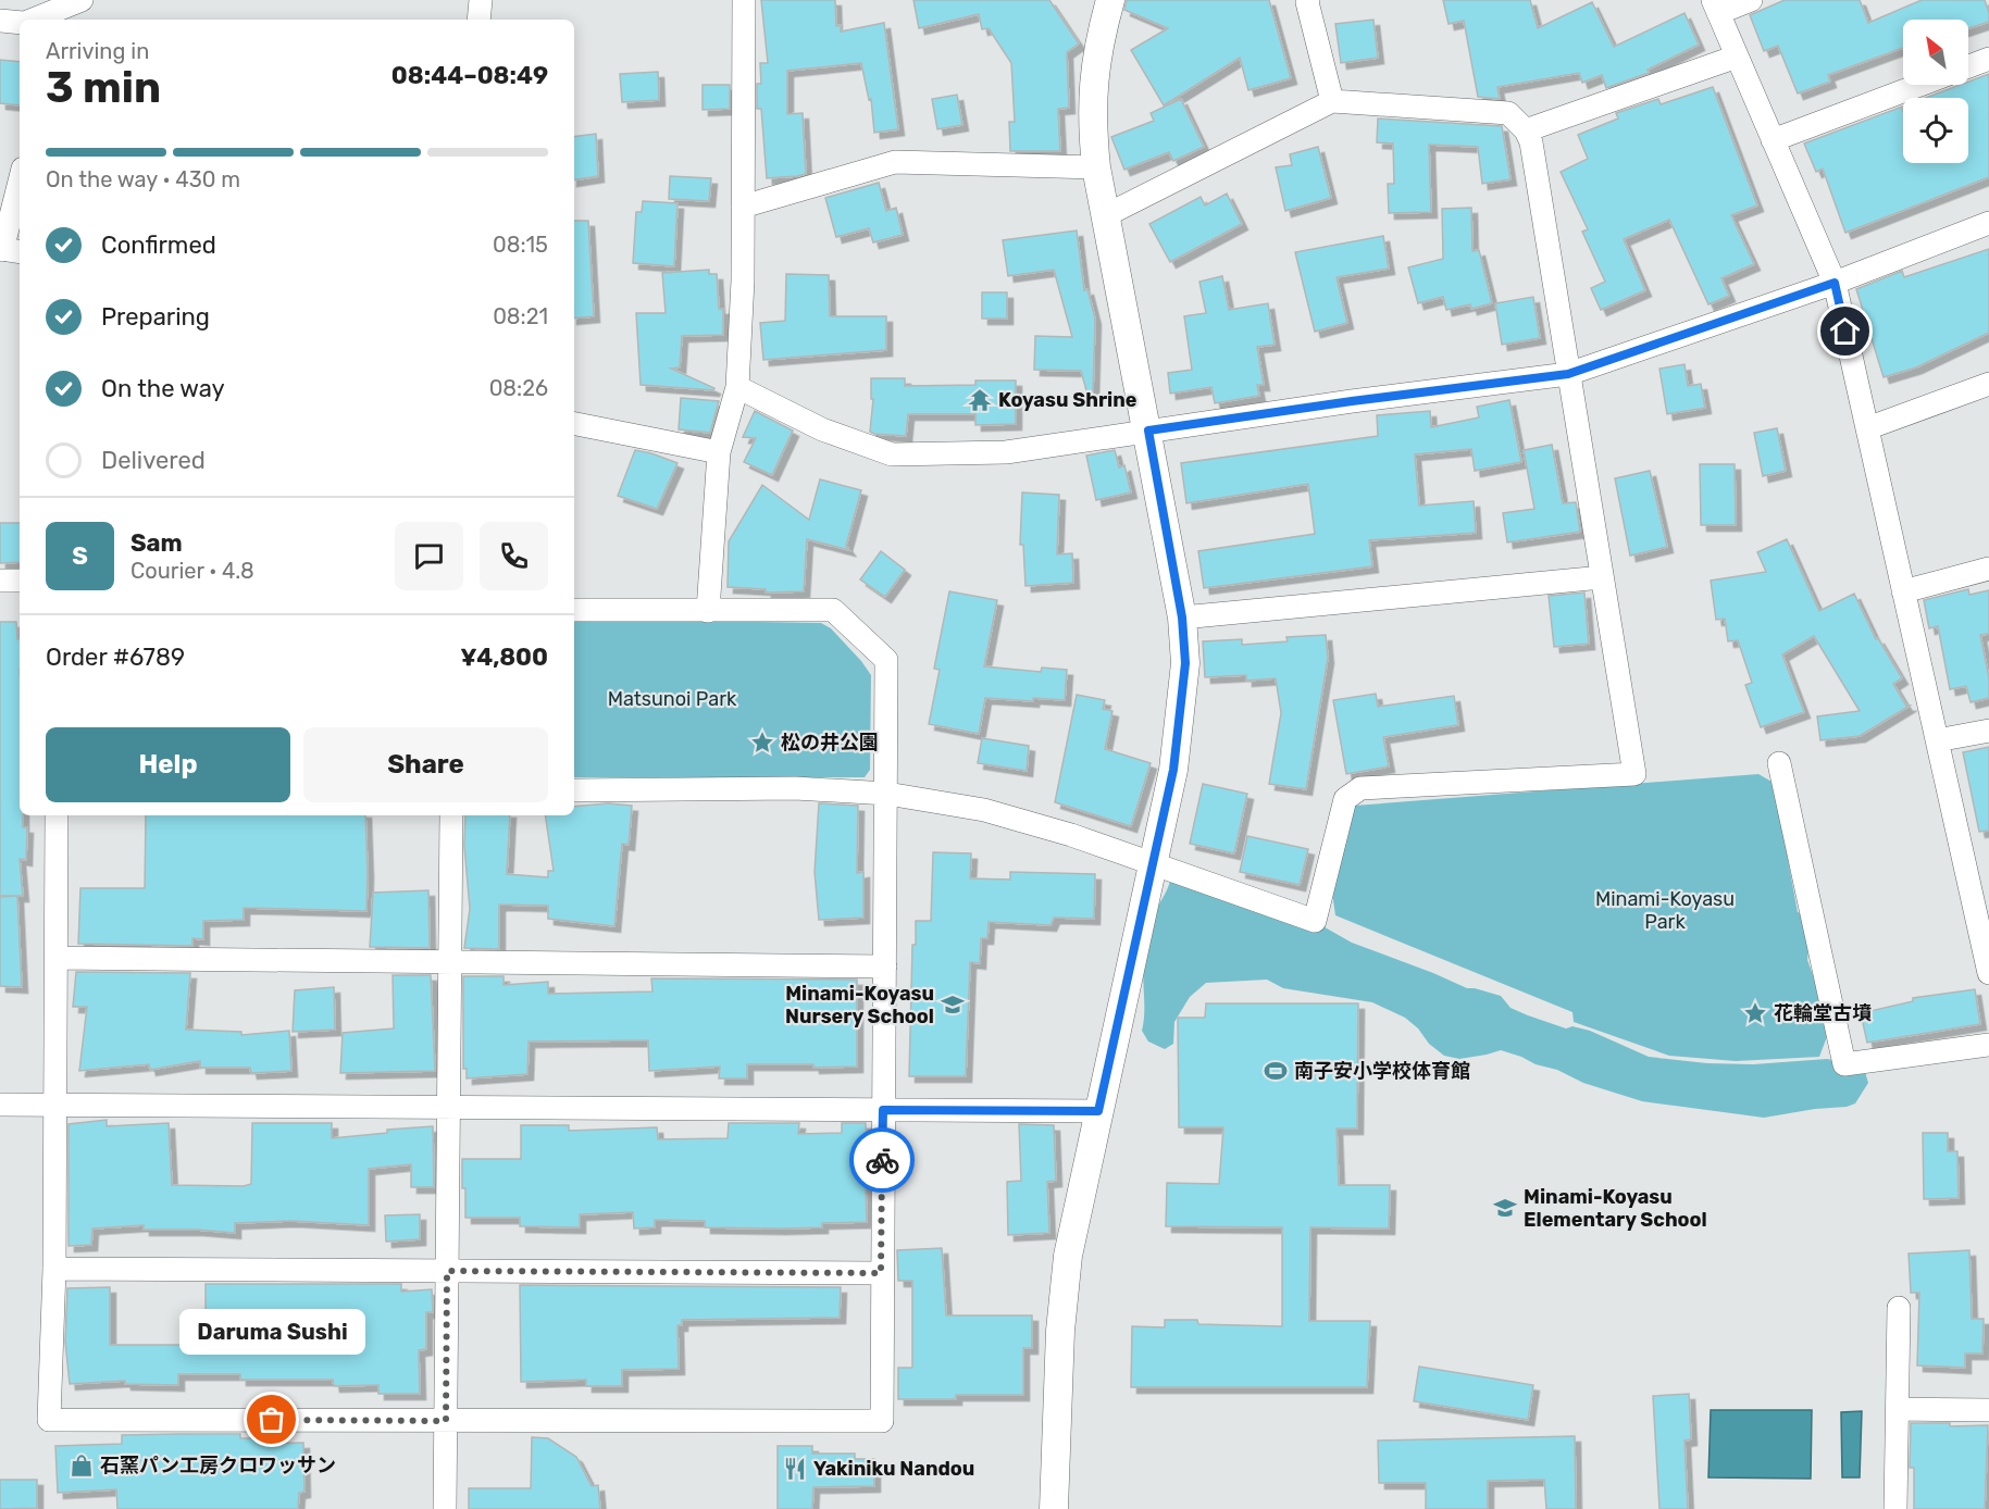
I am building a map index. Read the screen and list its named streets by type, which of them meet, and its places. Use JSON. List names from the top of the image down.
{
  "parks": ["Matsunoi Park", "Minami-Koyasu Park"],
  "places": {
    "temple": ["Koyasu Shrine"],
    "place": ["松の井公園", "花輪堂古墳"],
    "school or university": ["Minami-Koyasu Nursery School", "Minami-Koyasu Elementary School"],
    "sports": ["南子安小学校体育館"],
    "other": ["Daruma Sushi"],
    "shop": ["石窯パン工房クロワッサン"],
    "restaurant": ["Yakiniku Nandou"]
  },
  "north": "top left",
  "page": {
    "heading": ["3 min", "Arriving in", "08:44–08:49"],
    "panel": [
      "Sam",
      "Courier · 4.8",
      "Order #6789",
      "¥4,800"
    ],
    "bar": "On the way · 430 m",
    "list": [
      ["Confirmed", "08:15"],
      ["Preparing", "08:21"],
      ["On the way", "08:26"],
      "Delivered"
    ],
    "round": "S",
    "buttons": ["Help", "Share"],
    "bubble": "Daruma Sushi"
  }
}
